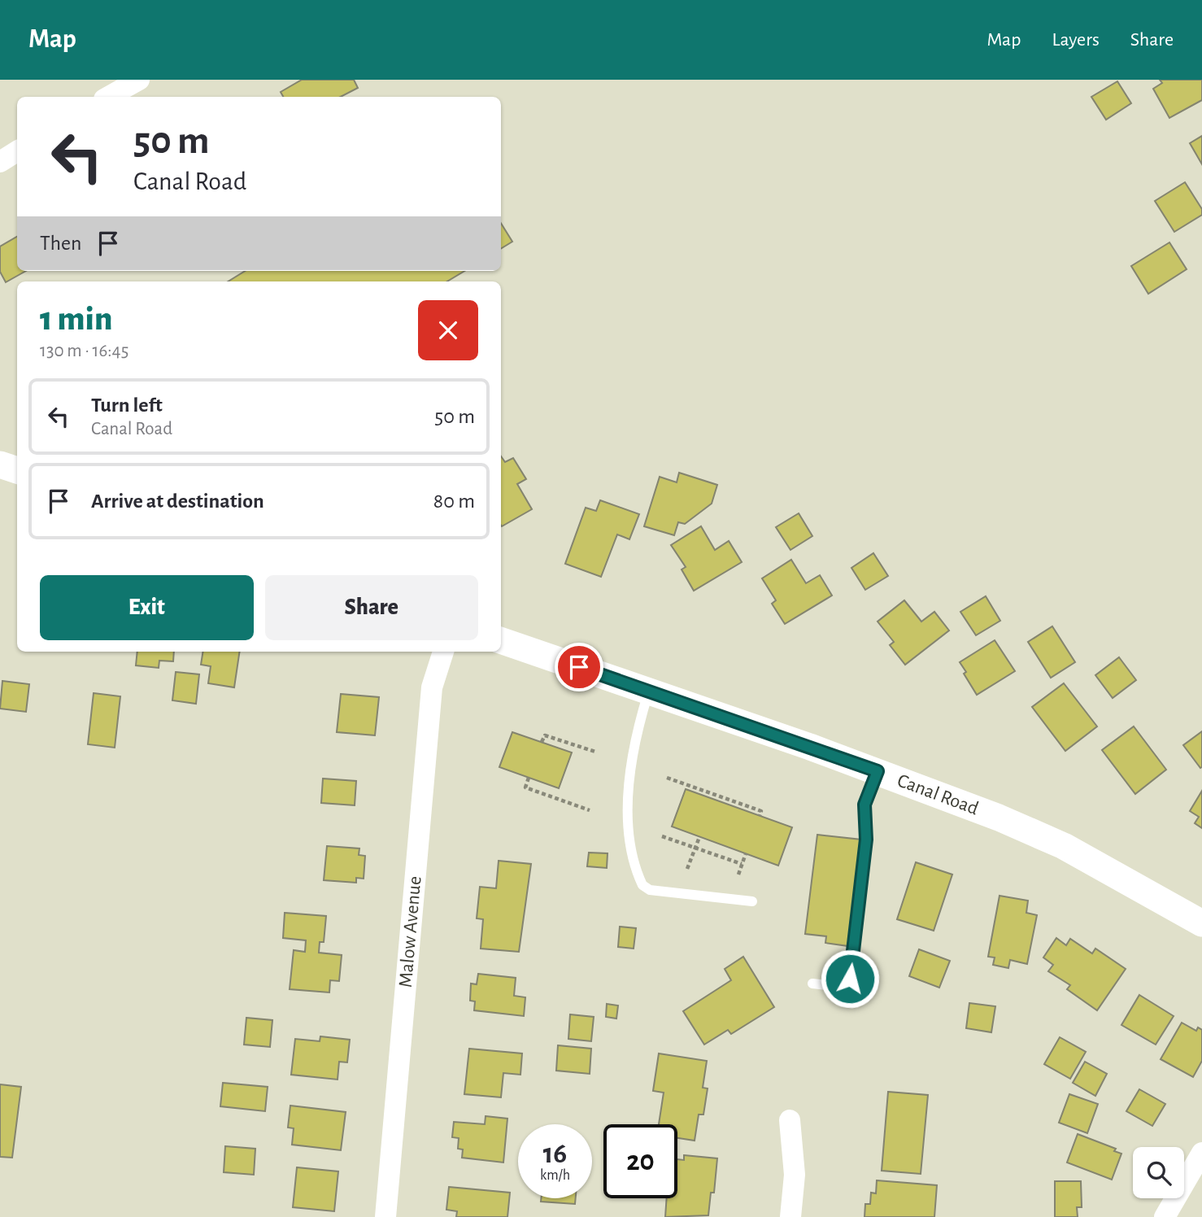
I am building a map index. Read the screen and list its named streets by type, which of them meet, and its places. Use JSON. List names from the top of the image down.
{
  "streets": {
    "street": ["Canal Road", "Malow Avenue"]
  },
  "page": {
    "header": "Map",
    "nav": ["Map", "Layers", "Share"],
    "turn": ["50 m", "Canal Road"],
    "then": "Then",
    "heading": ["1 min", "130 m · 16:45"],
    "list": [
      {
        "name": "Turn left",
        "note": "Canal Road",
        "value": "50 m"
      },
      {
        "name": "Arrive at destination",
        "value": "80 m"
      }
    ],
    "buttons": ["Exit", "Share"],
    "speed": "16 km/h",
    "limit": "20"
  }
}
